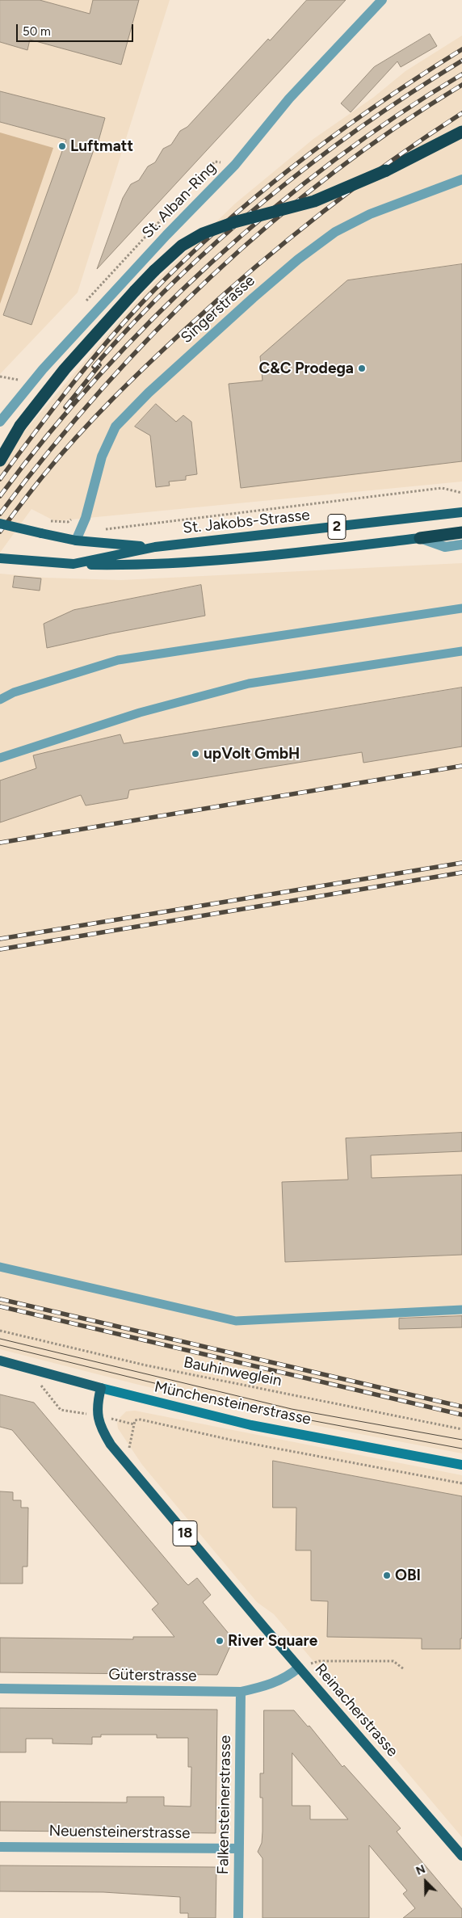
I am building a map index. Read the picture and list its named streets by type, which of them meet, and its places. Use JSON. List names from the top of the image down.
{
  "streets": {
    "main road": [
      "St. Jakobs-Strasse",
      "2",
      "Münchensteinerstrasse",
      "18",
      "Reinacherstrasse"
    ],
    "street": [
      "St. Alban-Ring",
      "Singerstrasse",
      "Güterstrasse",
      "Falkensteinerstrasse",
      "Neuensteinerstrasse"
    ],
    "path": ["Bauhinweglein"]
  },
  "crossings": [
    ["Singerstrasse", "St. Jakobs-Strasse"],
    ["Münchensteinerstrasse", "Reinacherstrasse"],
    ["Güterstrasse", "Reinacherstrasse"],
    ["Güterstrasse", "Falkensteinerstrasse"],
    ["Falkensteinerstrasse", "Neuensteinerstrasse"]
  ],
  "places": [
    "Luftmatt",
    "C&C Prodega",
    "upVolt GmbH",
    "OBI",
    "River Square"
  ],
  "scale_bar": "50 m",
  "north": "top left"
}
